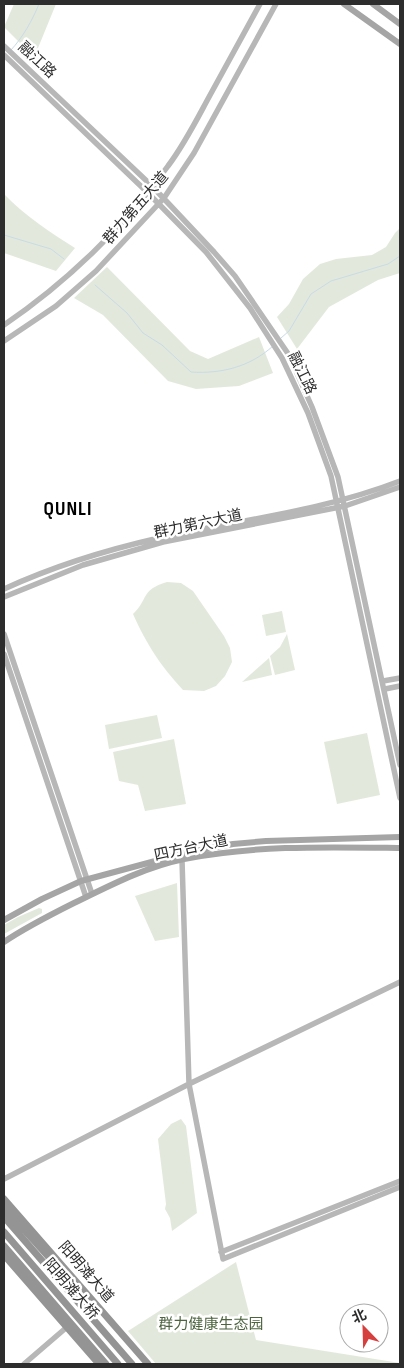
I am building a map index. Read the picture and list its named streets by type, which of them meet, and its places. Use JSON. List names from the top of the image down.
{
  "streets": {
    "highway": ["阳明滩大道", "阳明滩大桥"],
    "main road": [
      "融江路",
      "群力第五大道",
      "群力第六大道",
      "四方台大道"
    ]
  },
  "crossings": [
    ["融江路", "群力第五大道"],
    ["融江路", "群力第六大道"]
  ],
  "districts": ["QUNLI"],
  "parks": ["群力健康生态园"],
  "north": "top left"
}
